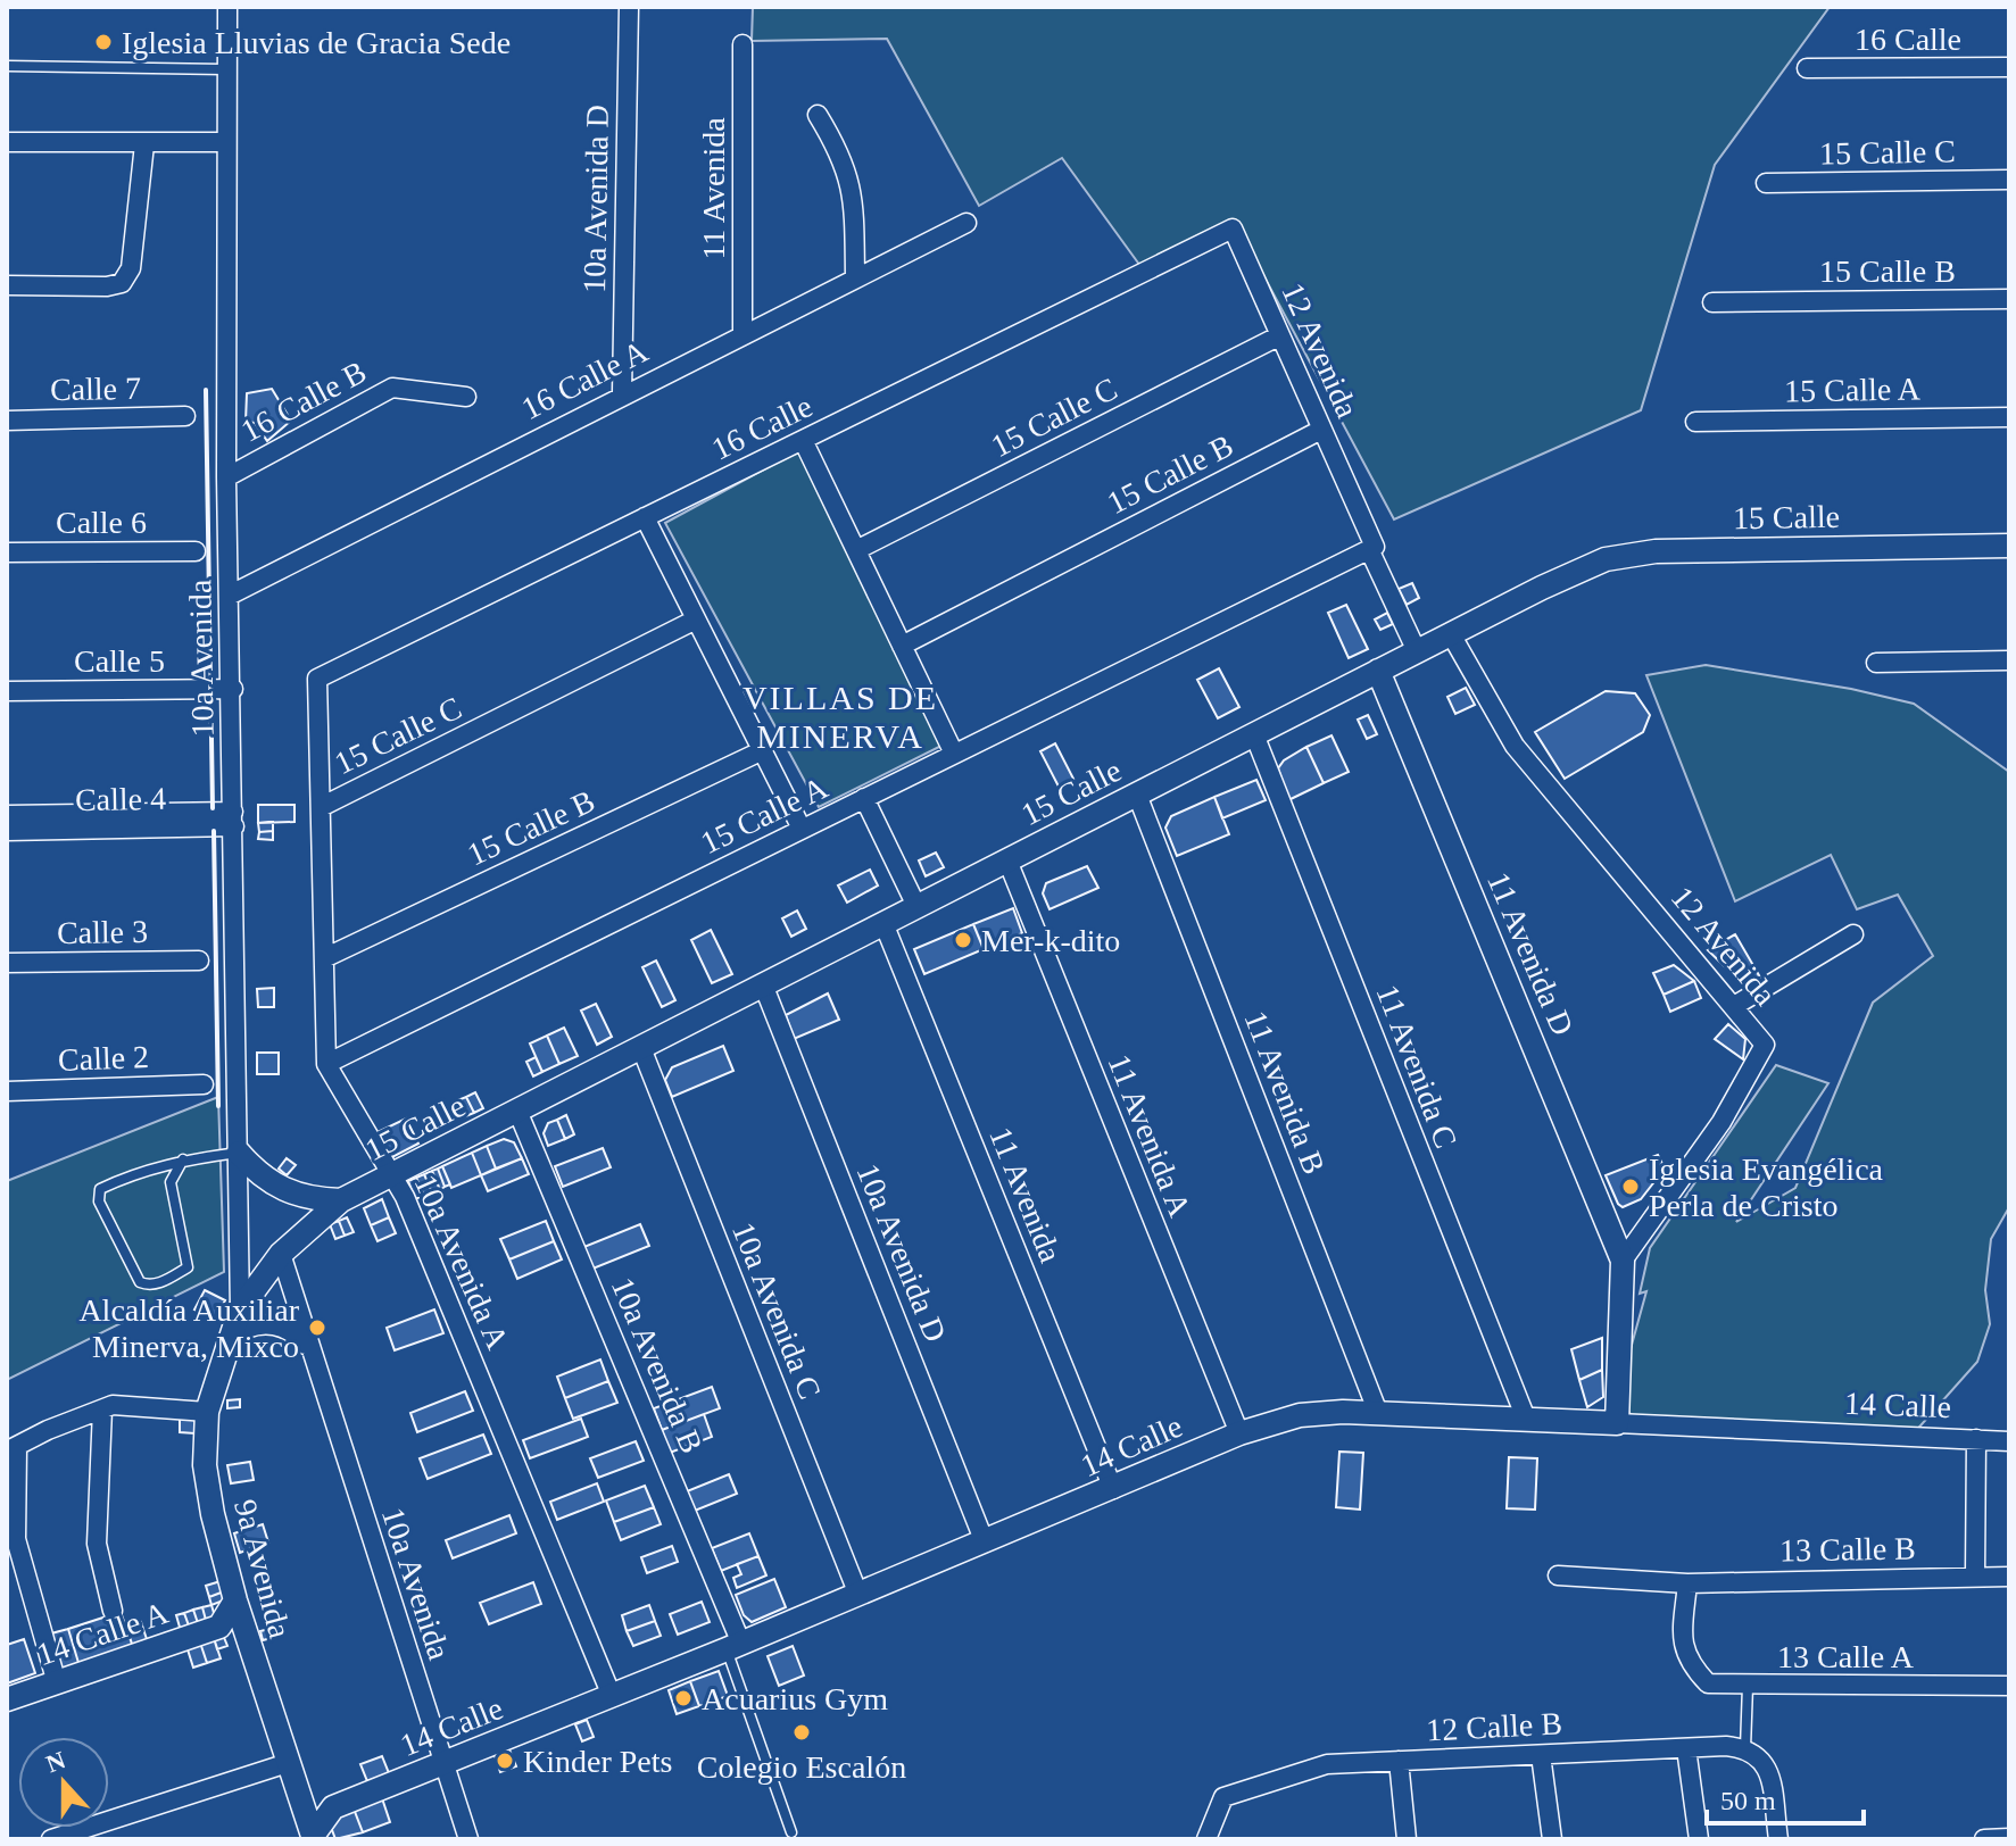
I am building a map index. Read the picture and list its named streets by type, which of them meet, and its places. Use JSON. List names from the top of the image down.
{
  "streets": {
    "street": [
      "16 Calle",
      "15 Calle C",
      "11 Avenida",
      "10a Avenida D",
      "15 Calle B",
      "12 Avenida",
      "16 Calle A",
      "Calle 7",
      "15 Calle A",
      "16 Calle B",
      "15 Calle",
      "Calle 6",
      "10a Avenida",
      "Calle 5",
      "Calle 4",
      "Calle 3",
      "11 Avenida D",
      "Calle 2",
      "11 Avenida C",
      "11 Avenida B",
      "11 Avenida A",
      "10a Avenida A",
      "10a Avenida C",
      "10a Avenida B",
      "14 Calle",
      "13 Calle B",
      "9a Avenida",
      "14 Calle A",
      "13 Calle A",
      "12 Calle B"
    ]
  },
  "crossings": [
    ["16 Calle", "12 Avenida"],
    ["16 Calle", "10a Avenida A"],
    ["15 Calle C", "12 Avenida"],
    ["15 Calle C", "10a Avenida A"],
    ["11 Avenida", "16 Calle A"],
    ["11 Avenida", "15 Calle"],
    ["11 Avenida", "14 Calle"],
    ["10a Avenida D", "16 Calle A"],
    ["10a Avenida D", "15 Calle"],
    ["10a Avenida D", "14 Calle"],
    ["15 Calle B", "12 Avenida"],
    ["15 Calle B", "10a Avenida A"],
    ["12 Avenida", "15 Calle A"],
    ["12 Avenida", "15 Calle"],
    ["12 Avenida", "11 Avenida D"],
    ["16 Calle A", "10a Avenida"],
    ["15 Calle A", "10a Avenida A"],
    ["16 Calle B", "10a Avenida"],
    ["15 Calle", "10a Avenida"],
    ["15 Calle", "11 Avenida D"],
    ["15 Calle", "11 Avenida C"],
    ["15 Calle", "11 Avenida B"],
    ["15 Calle", "11 Avenida A"],
    ["15 Calle", "10a Avenida A"],
    ["15 Calle", "10a Avenida C"],
    ["15 Calle", "10a Avenida B"],
    ["15 Calle", "9a Avenida"],
    ["10a Avenida", "Calle 5"],
    ["10a Avenida", "Calle 4"],
    ["10a Avenida", "14 Calle"],
    ["10a Avenida", "9a Avenida"],
    ["11 Avenida C", "14 Calle"],
    ["11 Avenida B", "14 Calle"],
    ["11 Avenida A", "14 Calle"],
    ["10a Avenida A", "14 Calle"],
    ["10a Avenida C", "14 Calle"],
    ["10a Avenida B", "14 Calle"],
    ["13 Calle B", "13 Calle A"],
    ["9a Avenida", "14 Calle A"]
  ],
  "districts": ["VILLAS DE MINERVA"],
  "places": [
    "Iglesia Lluvias de Gracia Sede",
    "Mer-k-dito",
    "Iglesia Evangélica Perla de Cristo",
    "Alcaldía Auxiliar Minerva, Mixco",
    "Acuarius Gym",
    "Colegio Escalón",
    "Kinder Pets"
  ],
  "scale_bar": "50 m",
  "north": "top"
}
